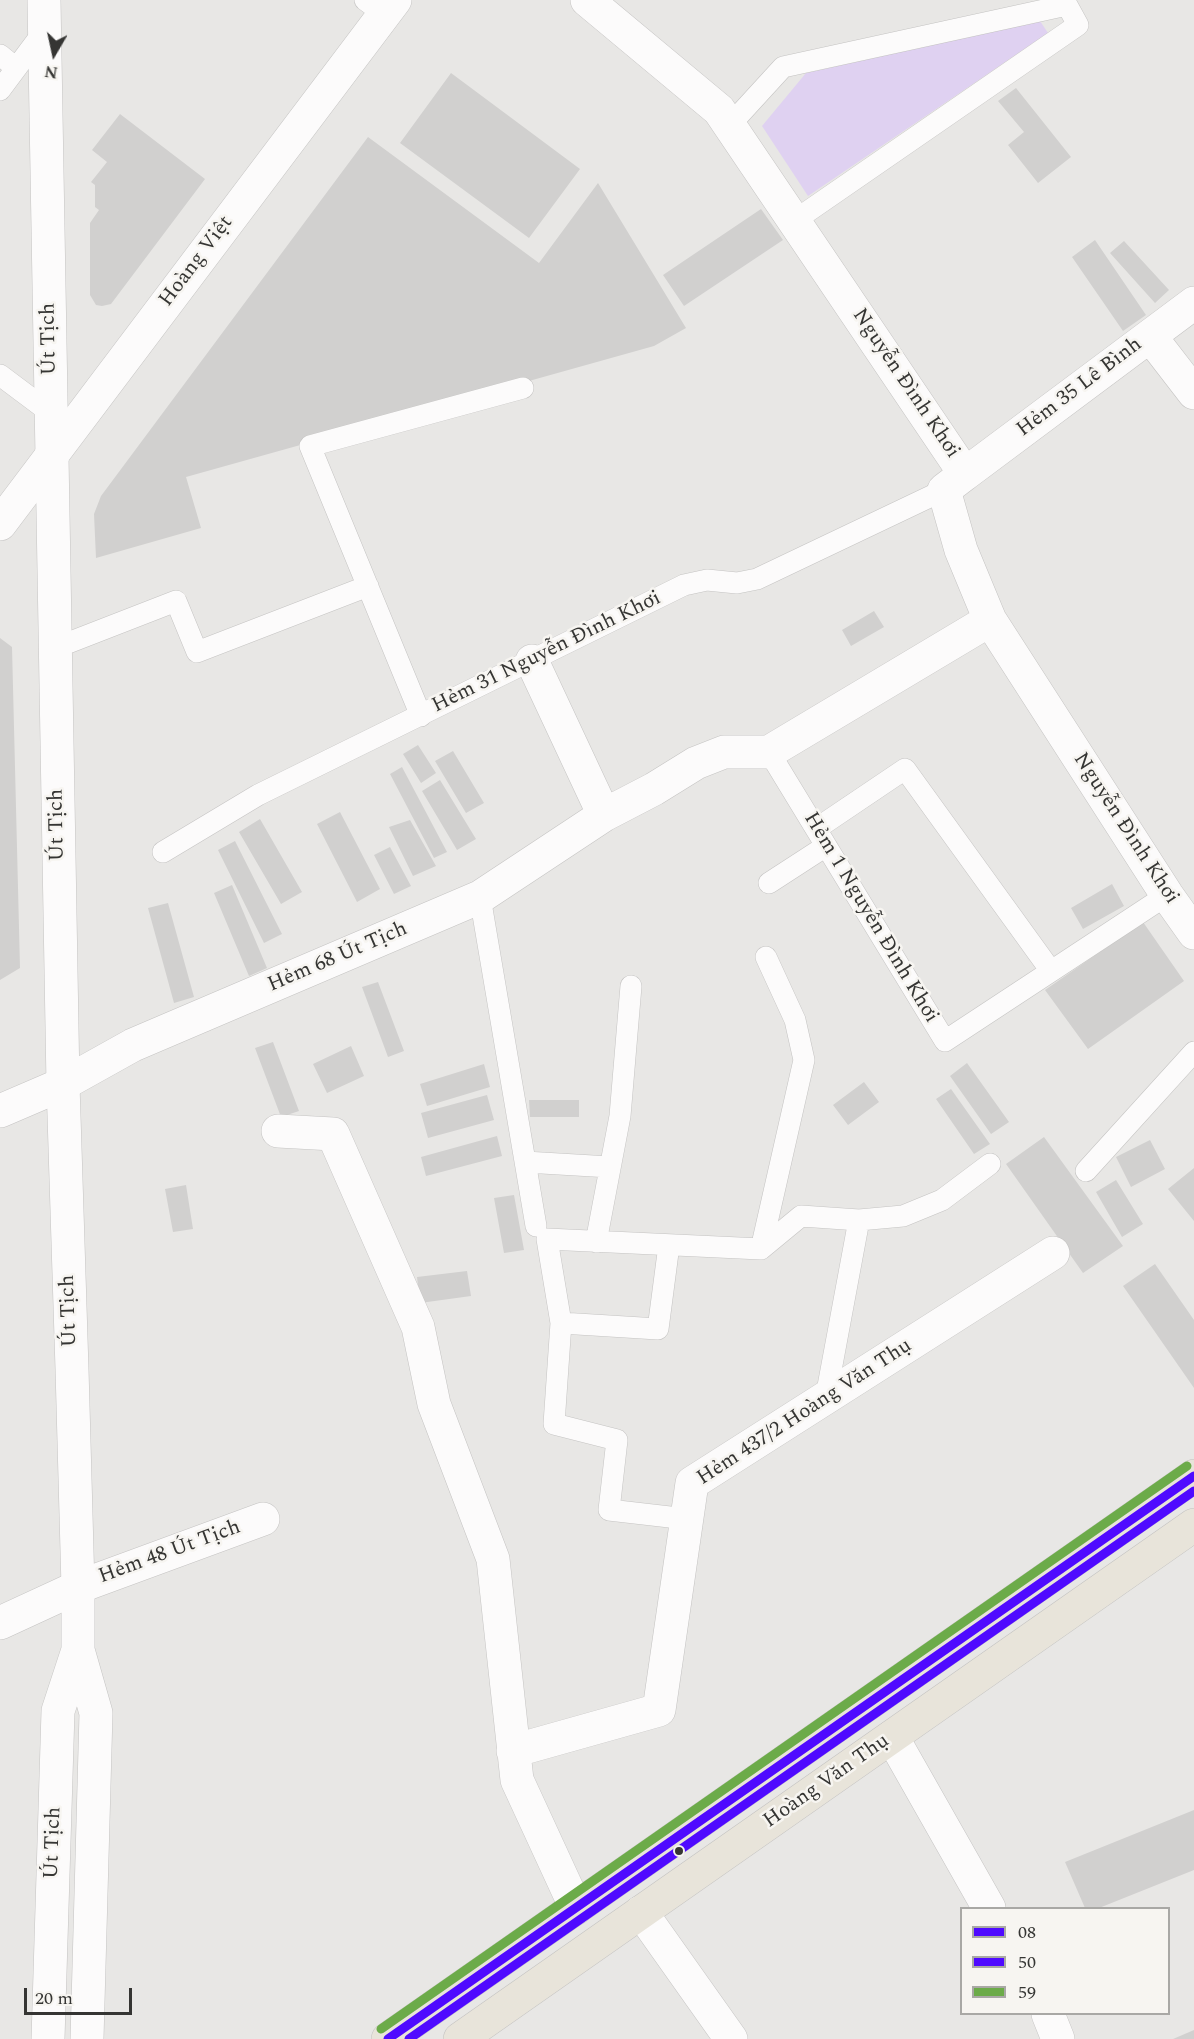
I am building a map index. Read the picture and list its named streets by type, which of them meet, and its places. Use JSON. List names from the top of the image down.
{
  "streets": {
    "main road": ["Hoàng Văn Thụ"],
    "street": [
      "Hoàng Việt",
      "Út Tịch",
      "Nguyễn Đình Khơi",
      "Hẻm 35 Lê Bình",
      "Hẻm 68 Út Tịch",
      "Hẻm 437/2 Hoàng Văn Thụ",
      "Hẻm 48 Út Tịch"
    ],
    "lane": ["Hẻm 31 Nguyễn Đình Khơi", "Hẻm 1 Nguyễn Đình Khơi"]
  },
  "crossings": [
    ["Hoàng Việt", "Út Tịch"],
    ["Út Tịch", "Hẻm 68 Út Tịch"],
    ["Út Tịch", "Hẻm 48 Út Tịch"],
    ["Nguyễn Đình Khơi", "Hẻm 35 Lê Bình"],
    ["Nguyễn Đình Khơi", "Hẻm 31 Nguyễn Đình Khơi"],
    ["Nguyễn Đình Khơi", "Hẻm 1 Nguyễn Đình Khơi"],
    ["Hẻm 35 Lê Bình", "Hẻm 31 Nguyễn Đình Khơi"],
    ["Hẻm 1 Nguyễn Đình Khơi", "Hẻm 68 Út Tịch"]
  ],
  "lines": ["transit line 59", "transit line 08", "transit line 50"],
  "legend": ["08", "50", "59"],
  "scale_bar": "20 m",
  "north": "bottom"
}
